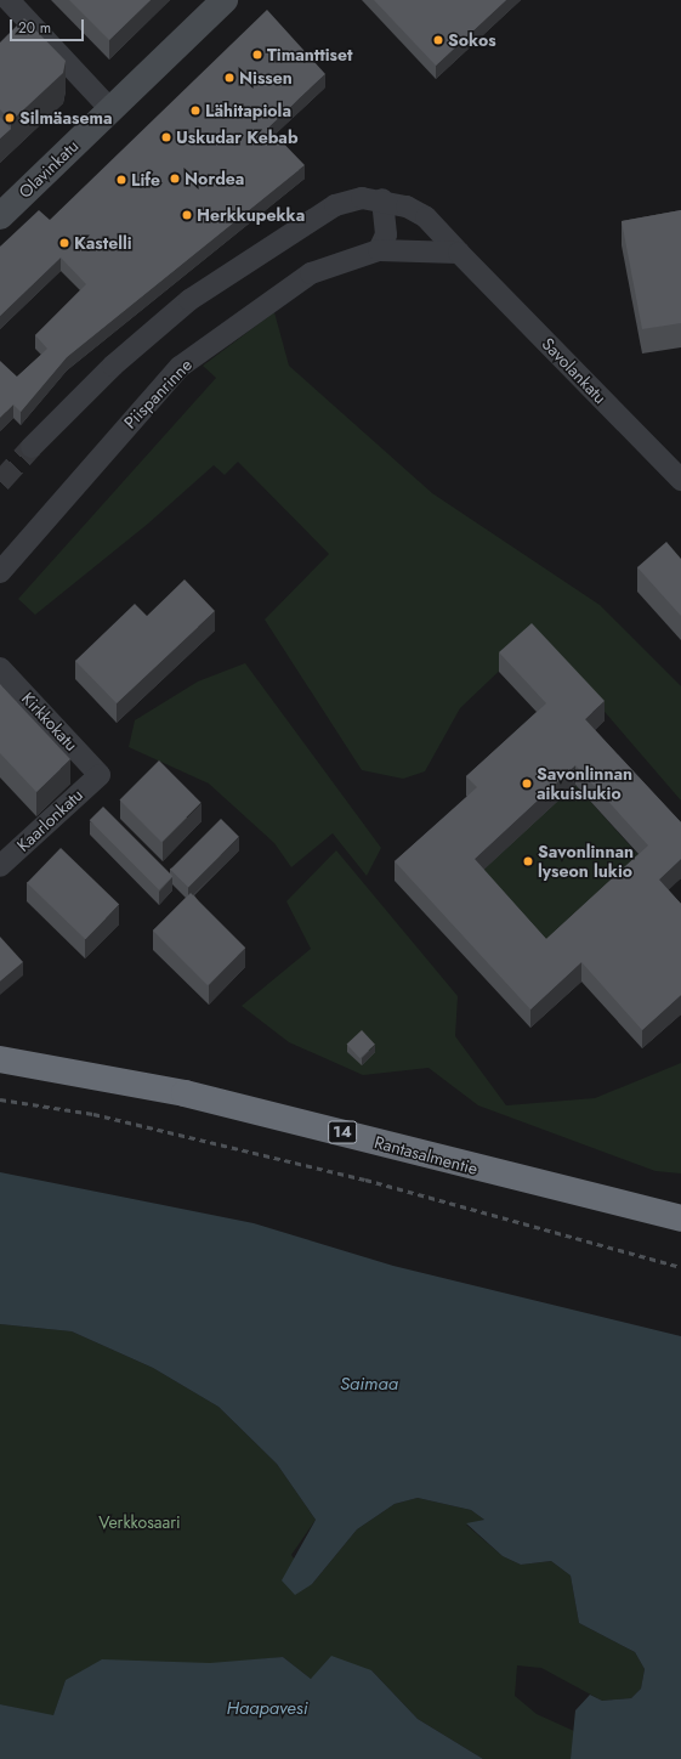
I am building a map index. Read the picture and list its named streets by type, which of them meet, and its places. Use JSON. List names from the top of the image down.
{
  "streets": {
    "highway": ["14", "Rantasalmentie"],
    "main road": ["Olavinkatu"],
    "street": [
      "Savolankatu",
      "Piispanrinne",
      "Kirkkokatu",
      "Kaarlonkatu"
    ]
  },
  "crossings": [
    ["Savolankatu", "Piispanrinne"],
    ["Kirkkokatu", "Kaarlonkatu"]
  ],
  "water": ["Saimaa", "Haapavesi"],
  "parks": ["Verkkosaari"],
  "places": [
    "Sokos",
    "Timanttiset",
    "Nissen",
    "Lähitapiola",
    "Silmäasema",
    "Uskudar Kebab",
    "Nordea",
    "Life",
    "Herkkupekka",
    "Kastelli",
    "Savonlinnan aikuislukio",
    "Savonlinnan lyseon lukio"
  ],
  "scale_bar": "20 m"
}
